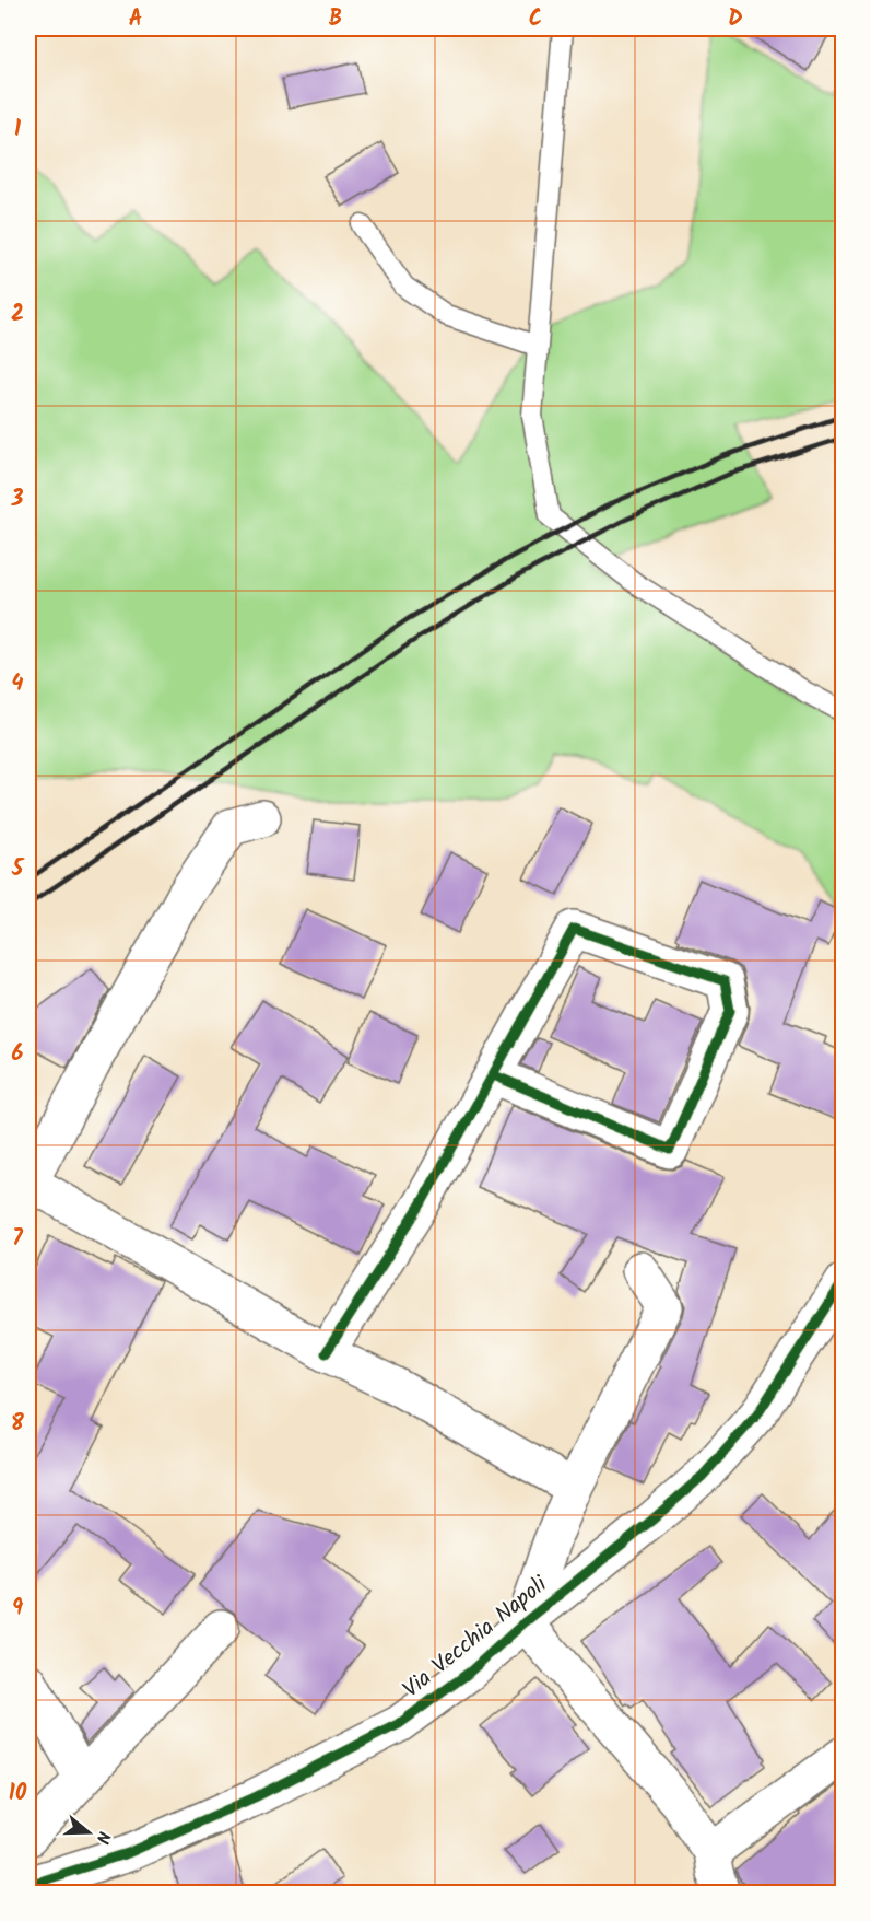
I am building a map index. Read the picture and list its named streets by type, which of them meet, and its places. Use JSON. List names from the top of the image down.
{
  "streets": {
    "street": ["Via Vecchia Napoli"]
  },
  "north": "right",
  "grid": {
    "columns": [
      "A",
      "B",
      "C",
      "D"
    ],
    "rows": [
      "1",
      "2",
      "3",
      "4",
      "5",
      "6",
      "7",
      "8",
      "9",
      "10"
    ]
  }
}
